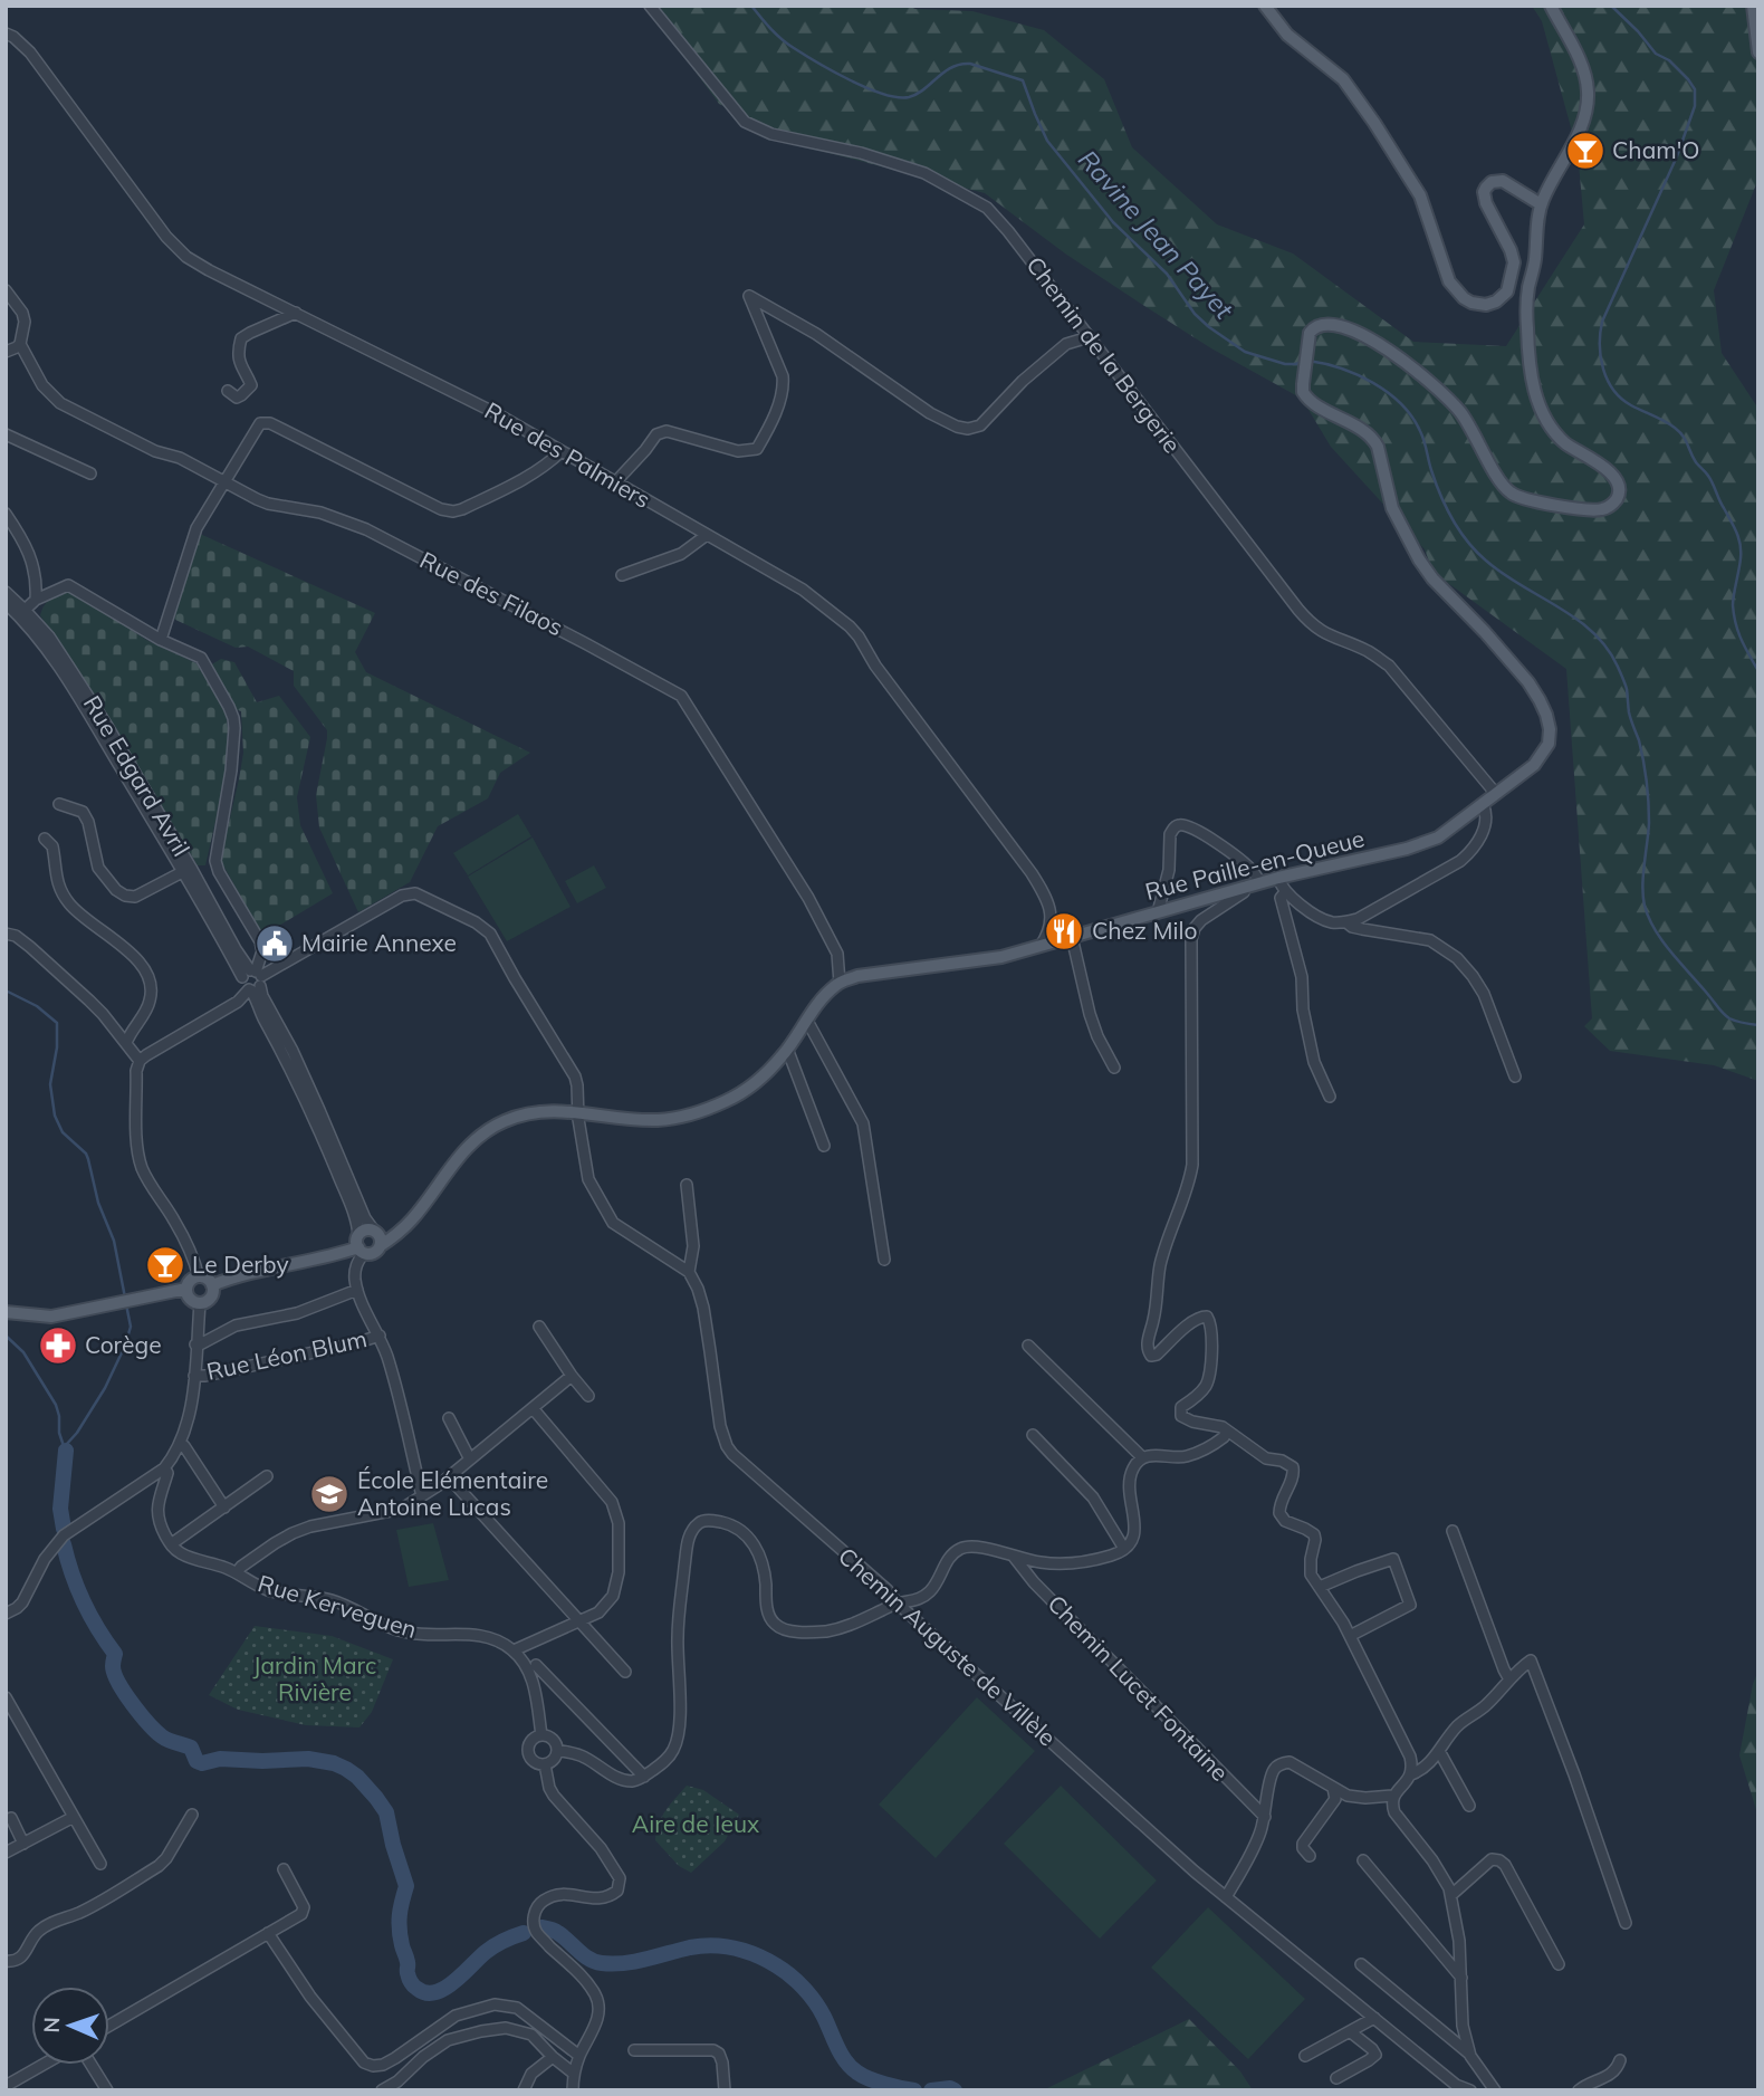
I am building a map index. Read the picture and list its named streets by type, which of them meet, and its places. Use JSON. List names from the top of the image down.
{
  "streets": {
    "main road": ["Rue Paille-en-Queue"],
    "street": [
      "Chemin de la Bergerie",
      "Rue des Palmiers",
      "Rue des Filaos",
      "Rue Edgard Avril",
      "Rue Léon Blum",
      "Rue Kerveguen",
      "Chemin Auguste de Villèle",
      "Chemin Lucet Fontaine"
    ]
  },
  "crossings": [
    ["Chemin de la Bergerie", "Rue Paille-en-Queue"],
    ["Rue des Palmiers", "Rue Paille-en-Queue"],
    ["Rue des Filaos", "Rue Paille-en-Queue"]
  ],
  "water": ["Ravine Jean Payet"],
  "parks": ["Jardin Marc Rivière", "Aire de Ieux"],
  "places": {
    "bar": ["Cham'O", "Le Derby"],
    "restaurant": ["Chez Milo"],
    "public building": ["Mairie Annexe"],
    "pharmacy": ["Corège"],
    "school or university": ["École Elémentaire Antoine Lucas"]
  },
  "north": "left"
}
